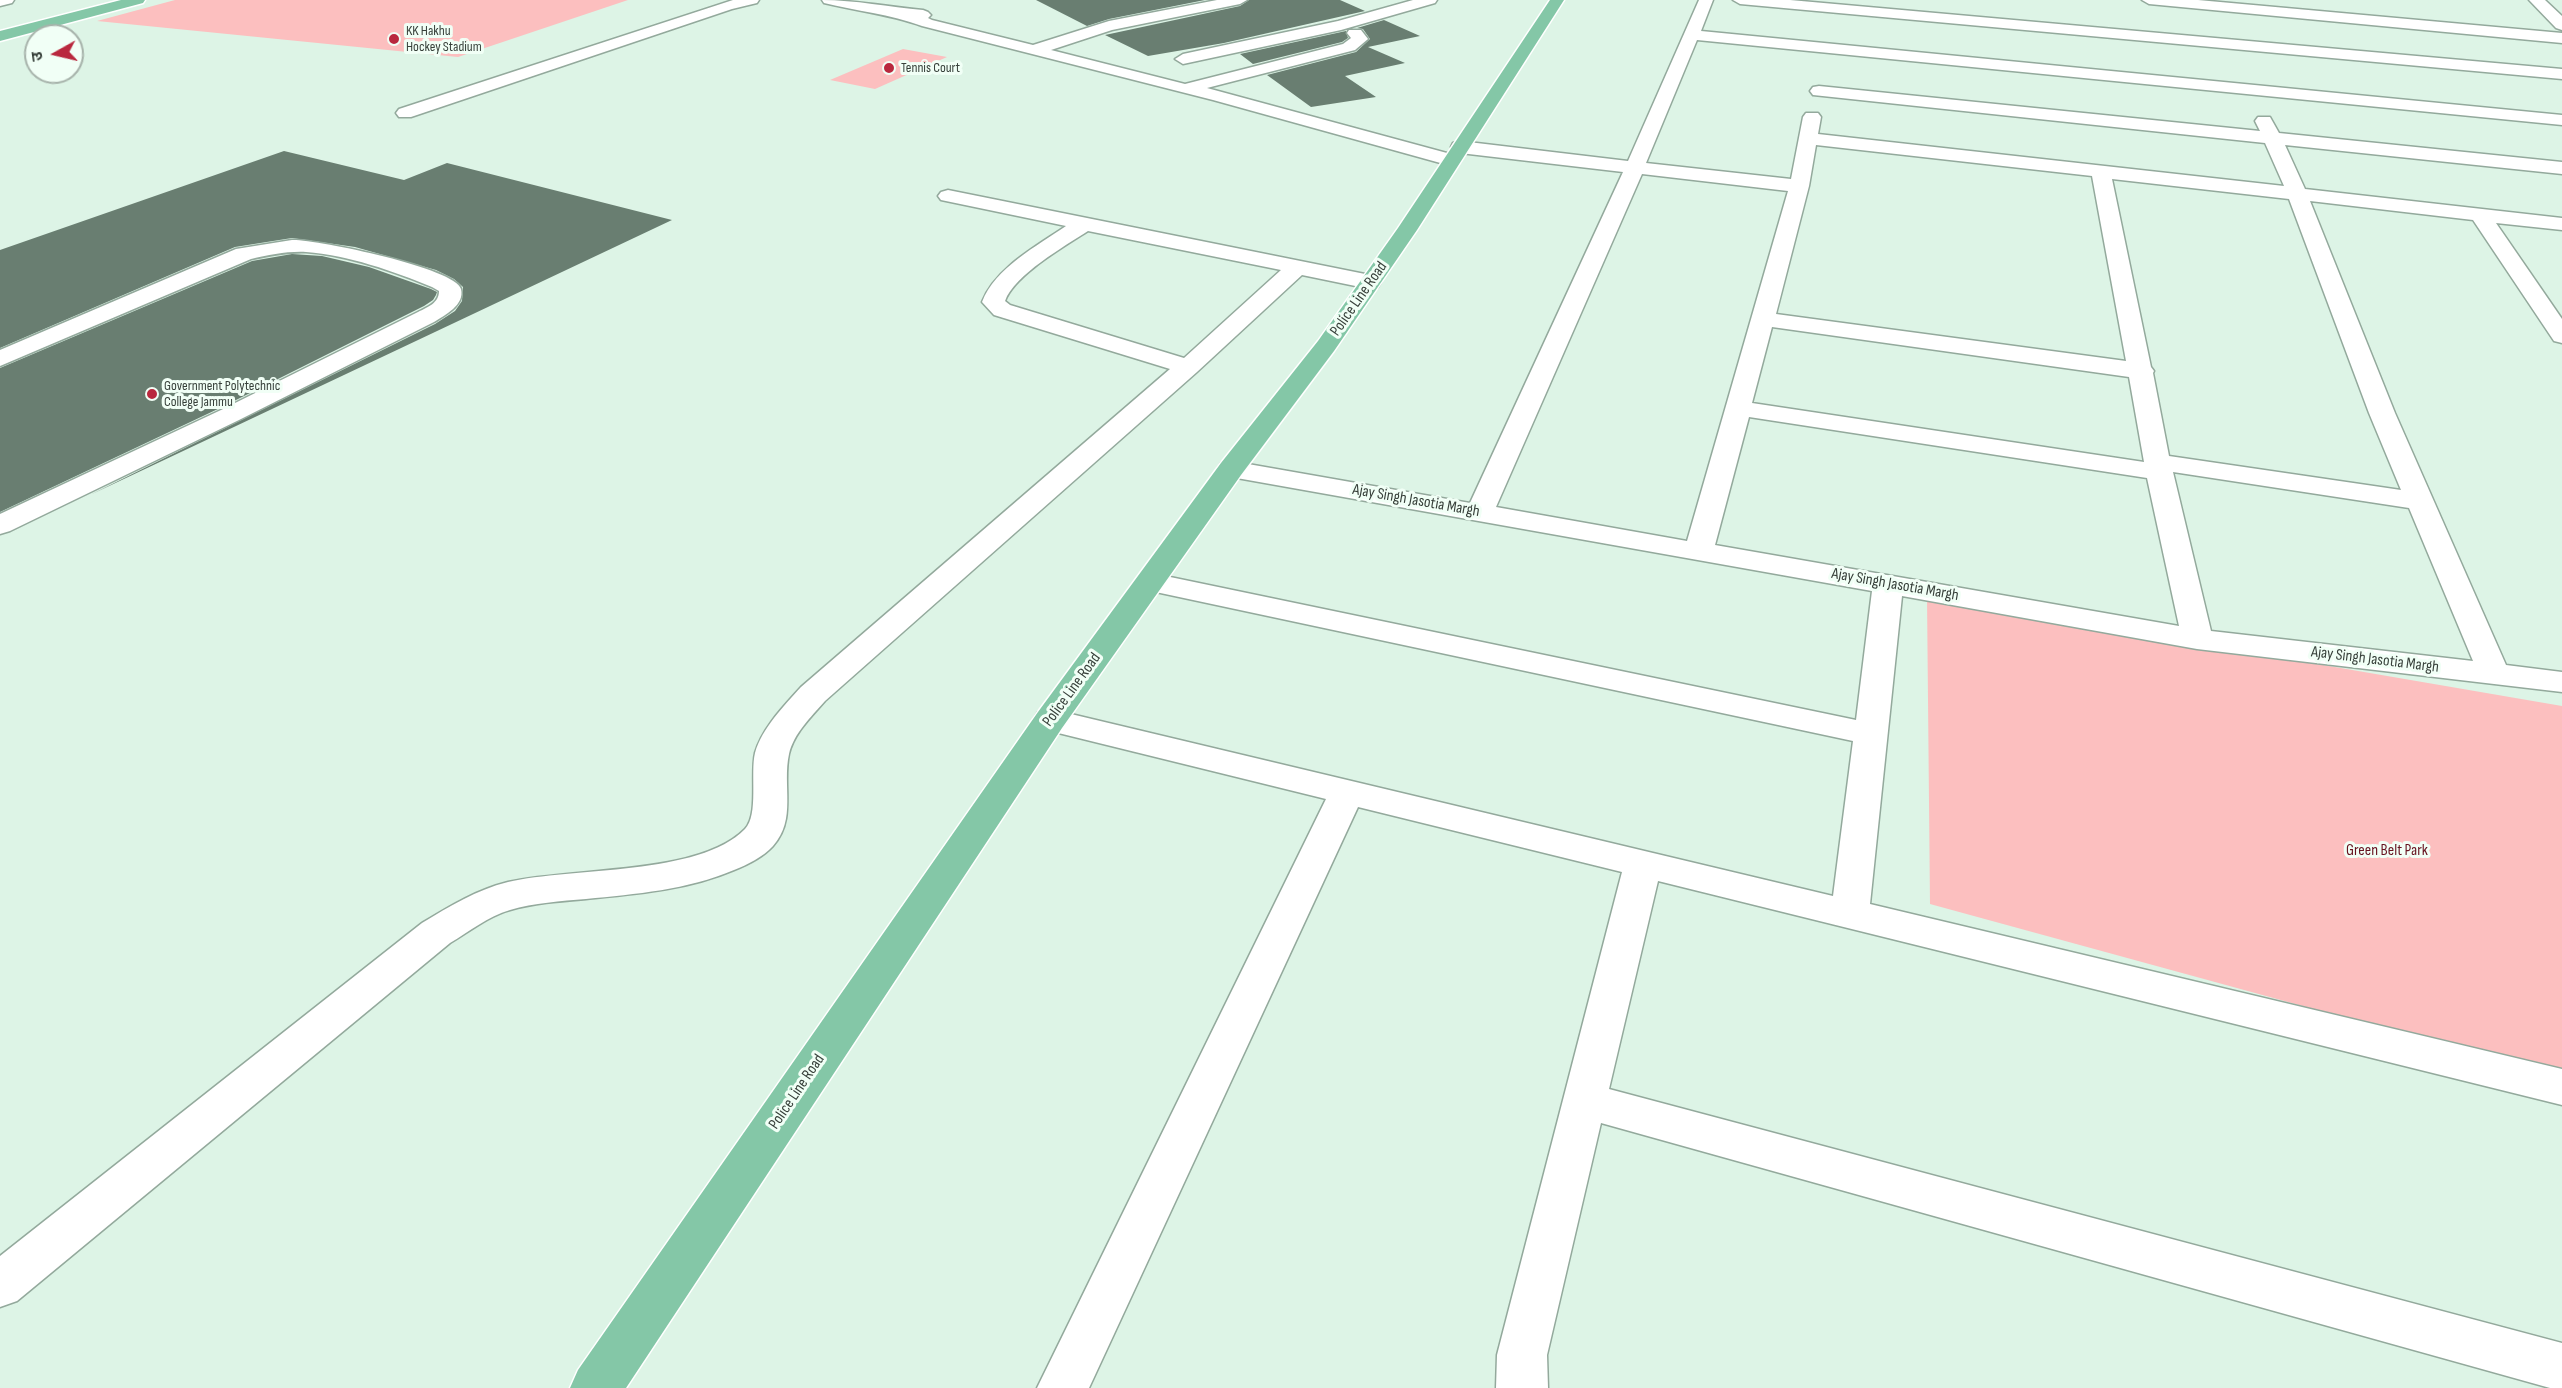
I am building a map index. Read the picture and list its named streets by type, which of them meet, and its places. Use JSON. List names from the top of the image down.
{
  "streets": {
    "main road": ["Police Line Road"],
    "street": ["Ajay Singh Jasotia Margh"]
  },
  "crossings": [
    ["Police Line Road", "Ajay Singh Jasotia Margh"]
  ],
  "parks": ["Green Belt Park"],
  "places": ["KK Hakhu Hockey Stadium", "Tennis Court", "Government Polytechnic College Jammu"],
  "north": "left"
}
